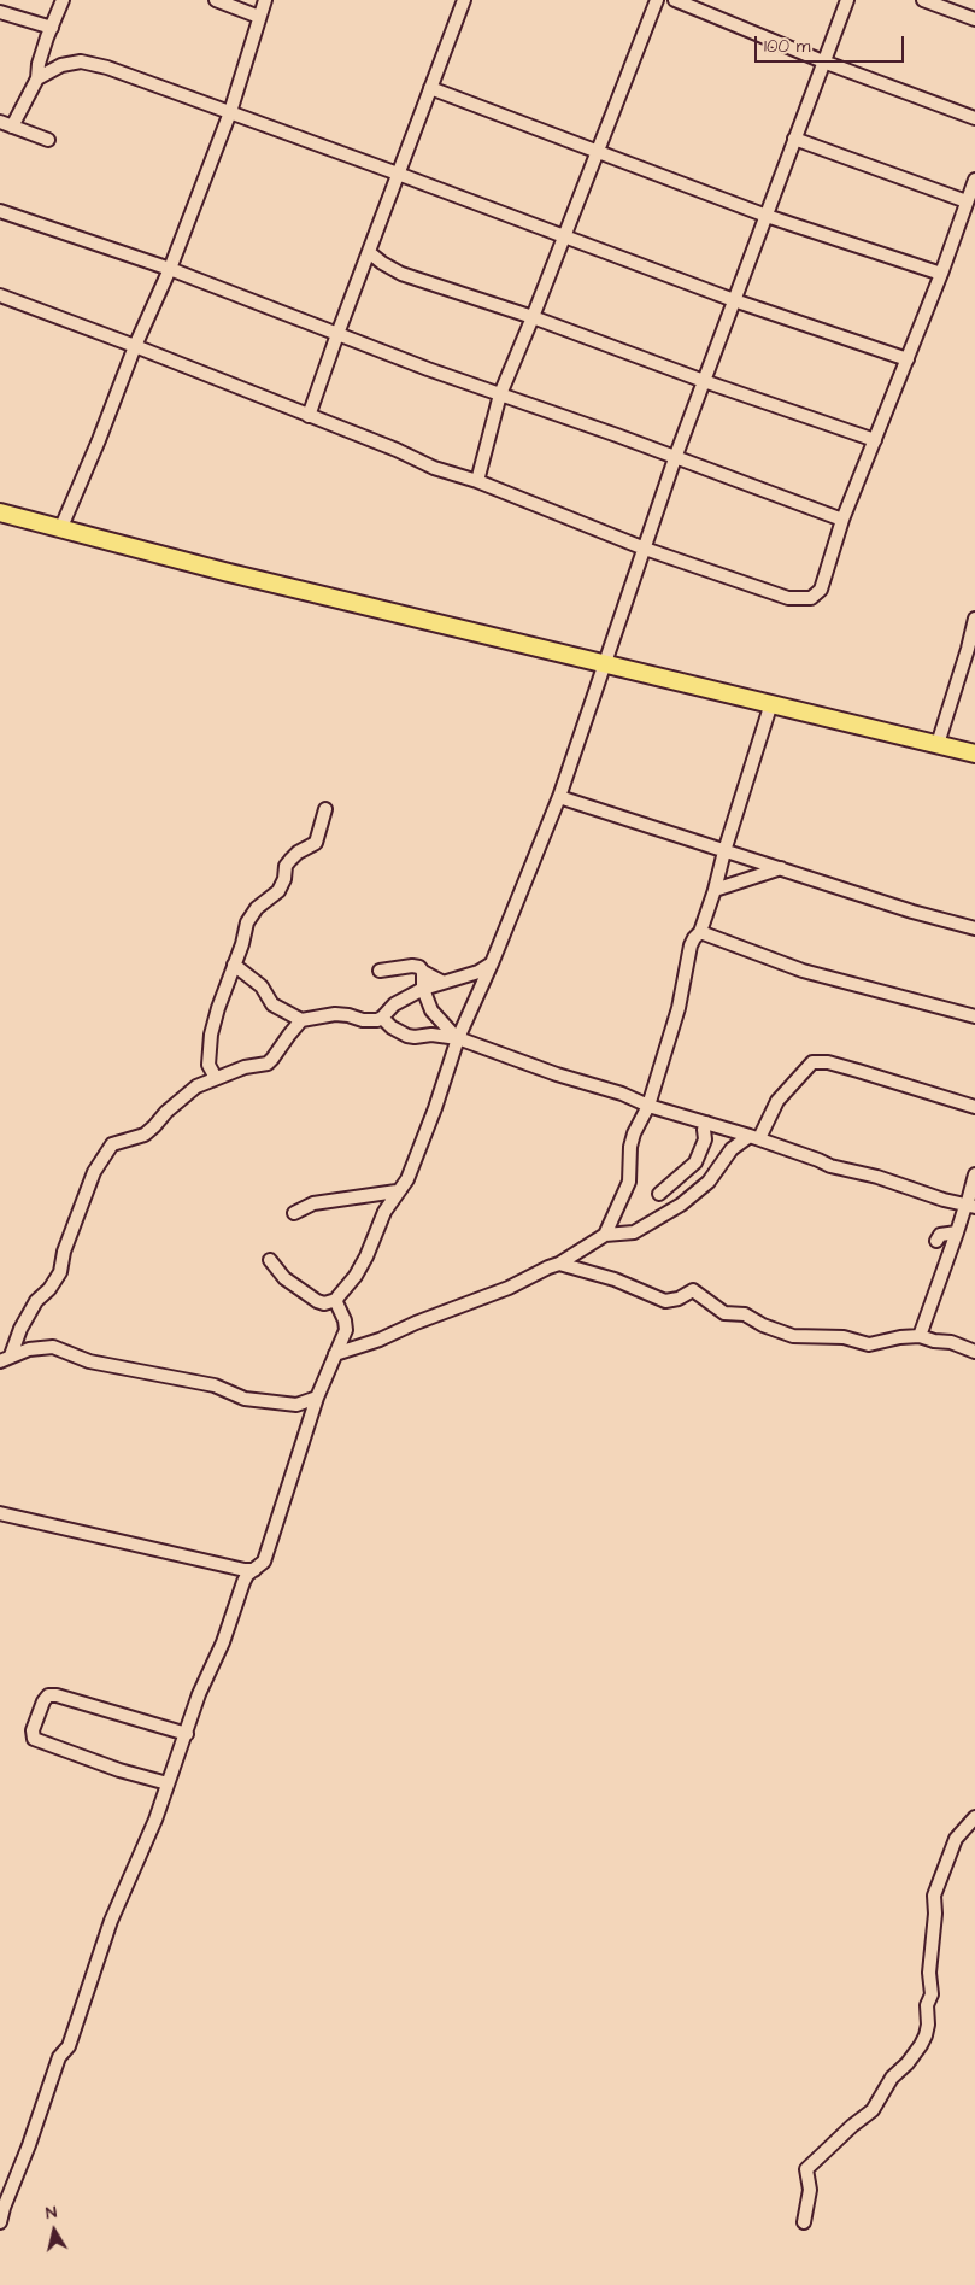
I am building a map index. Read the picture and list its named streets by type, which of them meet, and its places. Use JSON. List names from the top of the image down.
{
  "scale_bar": "100 m",
  "north": "top"
}
